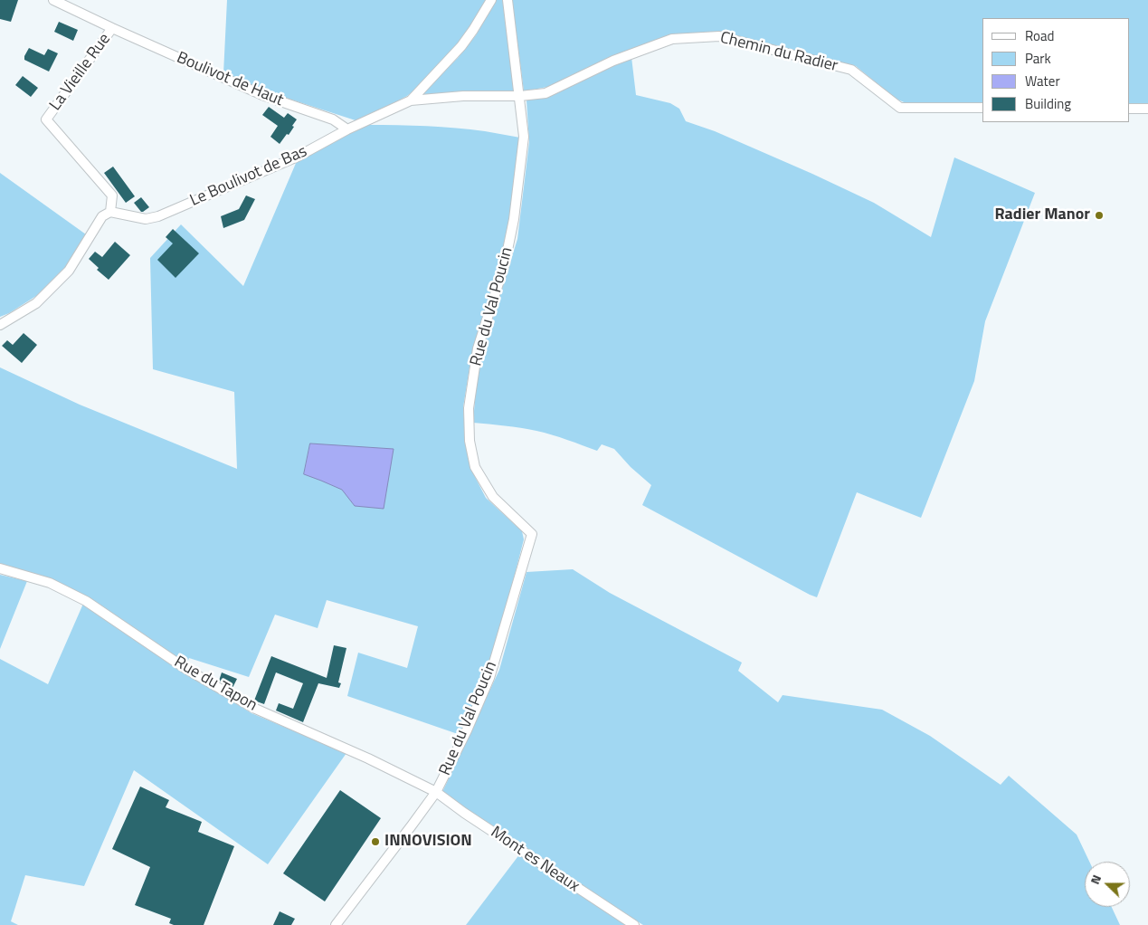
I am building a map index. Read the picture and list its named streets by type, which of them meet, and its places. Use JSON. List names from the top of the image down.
{
  "streets": {
    "street": [
      "Chemin du Radier",
      "La Vieille Rue",
      "Boulivot de Haut",
      "Le Boulivot de Bas",
      "Rue du Val Poucin",
      "Rue du Tapon",
      "Mont es Neaux"
    ]
  },
  "crossings": [
    ["Chemin du Radier", "Le Boulivot de Bas"],
    ["Chemin du Radier", "Rue du Val Poucin"],
    ["La Vieille Rue", "Boulivot de Haut"],
    ["La Vieille Rue", "Le Boulivot de Bas"],
    ["Boulivot de Haut", "Le Boulivot de Bas"],
    ["Rue du Val Poucin", "Rue du Tapon"],
    ["Rue du Val Poucin", "Mont es Neaux"],
    ["Rue du Tapon", "Mont es Neaux"]
  ],
  "places": ["Radier Manor", "INNOVISION"],
  "legend": [
    "Road",
    "Park",
    "Water",
    "Building"
  ],
  "north": "left"
}
